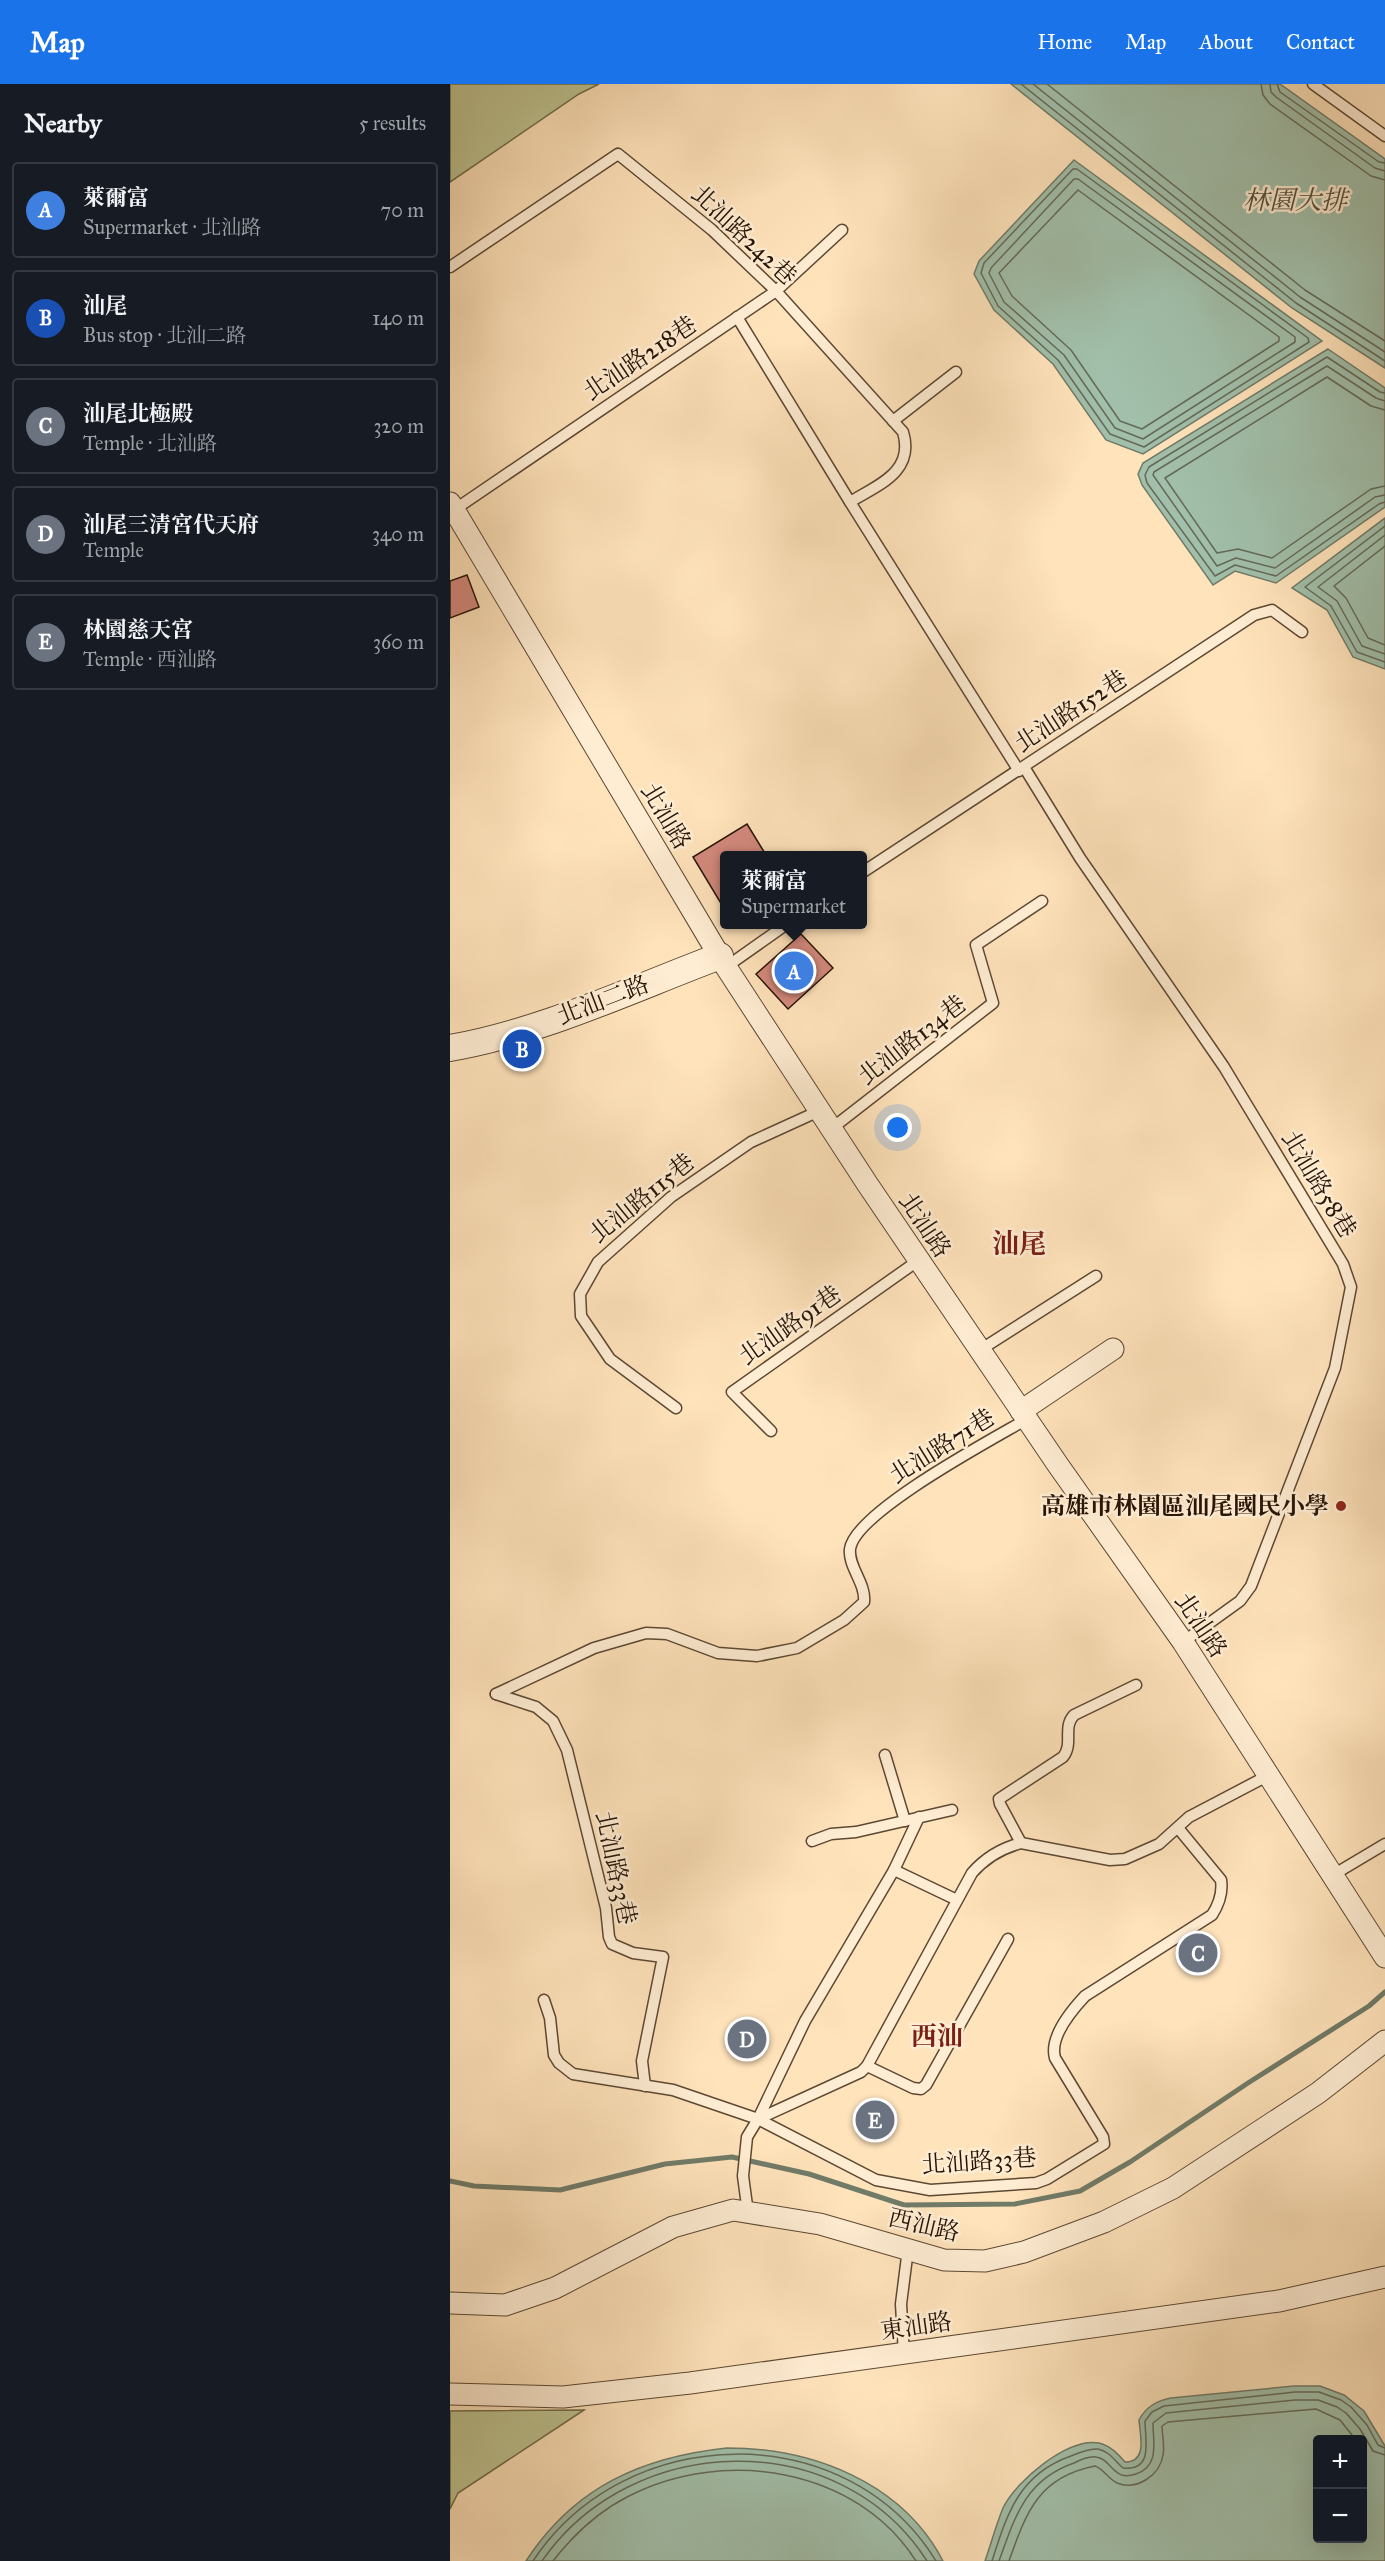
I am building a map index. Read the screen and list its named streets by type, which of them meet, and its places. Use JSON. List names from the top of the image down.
{
  "streets": {
    "street": [
      "北汕路",
      "北汕二路",
      "西汕路",
      "東汕路"
    ],
    "lane": [
      "北汕路242巷",
      "北汕路218巷",
      "北汕路152巷",
      "北汕路134巷",
      "北汕路58巷",
      "北汕路115巷",
      "北汕路91巷",
      "北汕路71巷",
      "北汕路33巷"
    ]
  },
  "crossings": [
    ["北汕路242巷", "北汕路218巷"],
    ["北汕路242巷", "北汕路58巷"],
    ["北汕路218巷", "北汕路"],
    ["北汕路218巷", "北汕路58巷"],
    ["北汕路152巷", "北汕路58巷"],
    ["北汕路", "北汕二路"],
    ["北汕路", "北汕路134巷"],
    ["北汕路", "北汕路58巷"],
    ["北汕路", "北汕路115巷"],
    ["北汕路", "北汕路91巷"],
    ["北汕路", "北汕路71巷"],
    ["北汕路71巷", "北汕路33巷"]
  ],
  "districts": ["汕尾", "西汕"],
  "water": ["林園大排"],
  "places": ["高雄市林園區汕尾國民小學"],
  "page": {
    "header": "Map",
    "nav": [
      "Home",
      "Map",
      "About",
      "Contact"
    ],
    "heading": ["Nearby", "5 results"],
    "list": [
      {
        "mark": "A",
        "name": "萊爾富",
        "note": "Supermarket · 北汕路",
        "value": "70 m"
      },
      {
        "mark": "B",
        "name": "汕尾",
        "note": "Bus stop · 北汕二路",
        "value": "140 m"
      },
      {
        "mark": "C",
        "name": "汕尾北極殿",
        "note": "Temple · 北汕路",
        "value": "320 m"
      },
      {
        "mark": "D",
        "name": "汕尾三清宮代天府",
        "note": "Temple",
        "value": "340 m"
      },
      {
        "mark": "E",
        "name": "林園慈天宮",
        "note": "Temple · 西汕路",
        "value": "360 m"
      }
    ],
    "popup": ["萊爾富", "Supermarket"],
    "pins": [
      "A",
      "B",
      "C",
      "D",
      "E"
    ],
    "map_buttons": ["+", "−"]
  }
}
